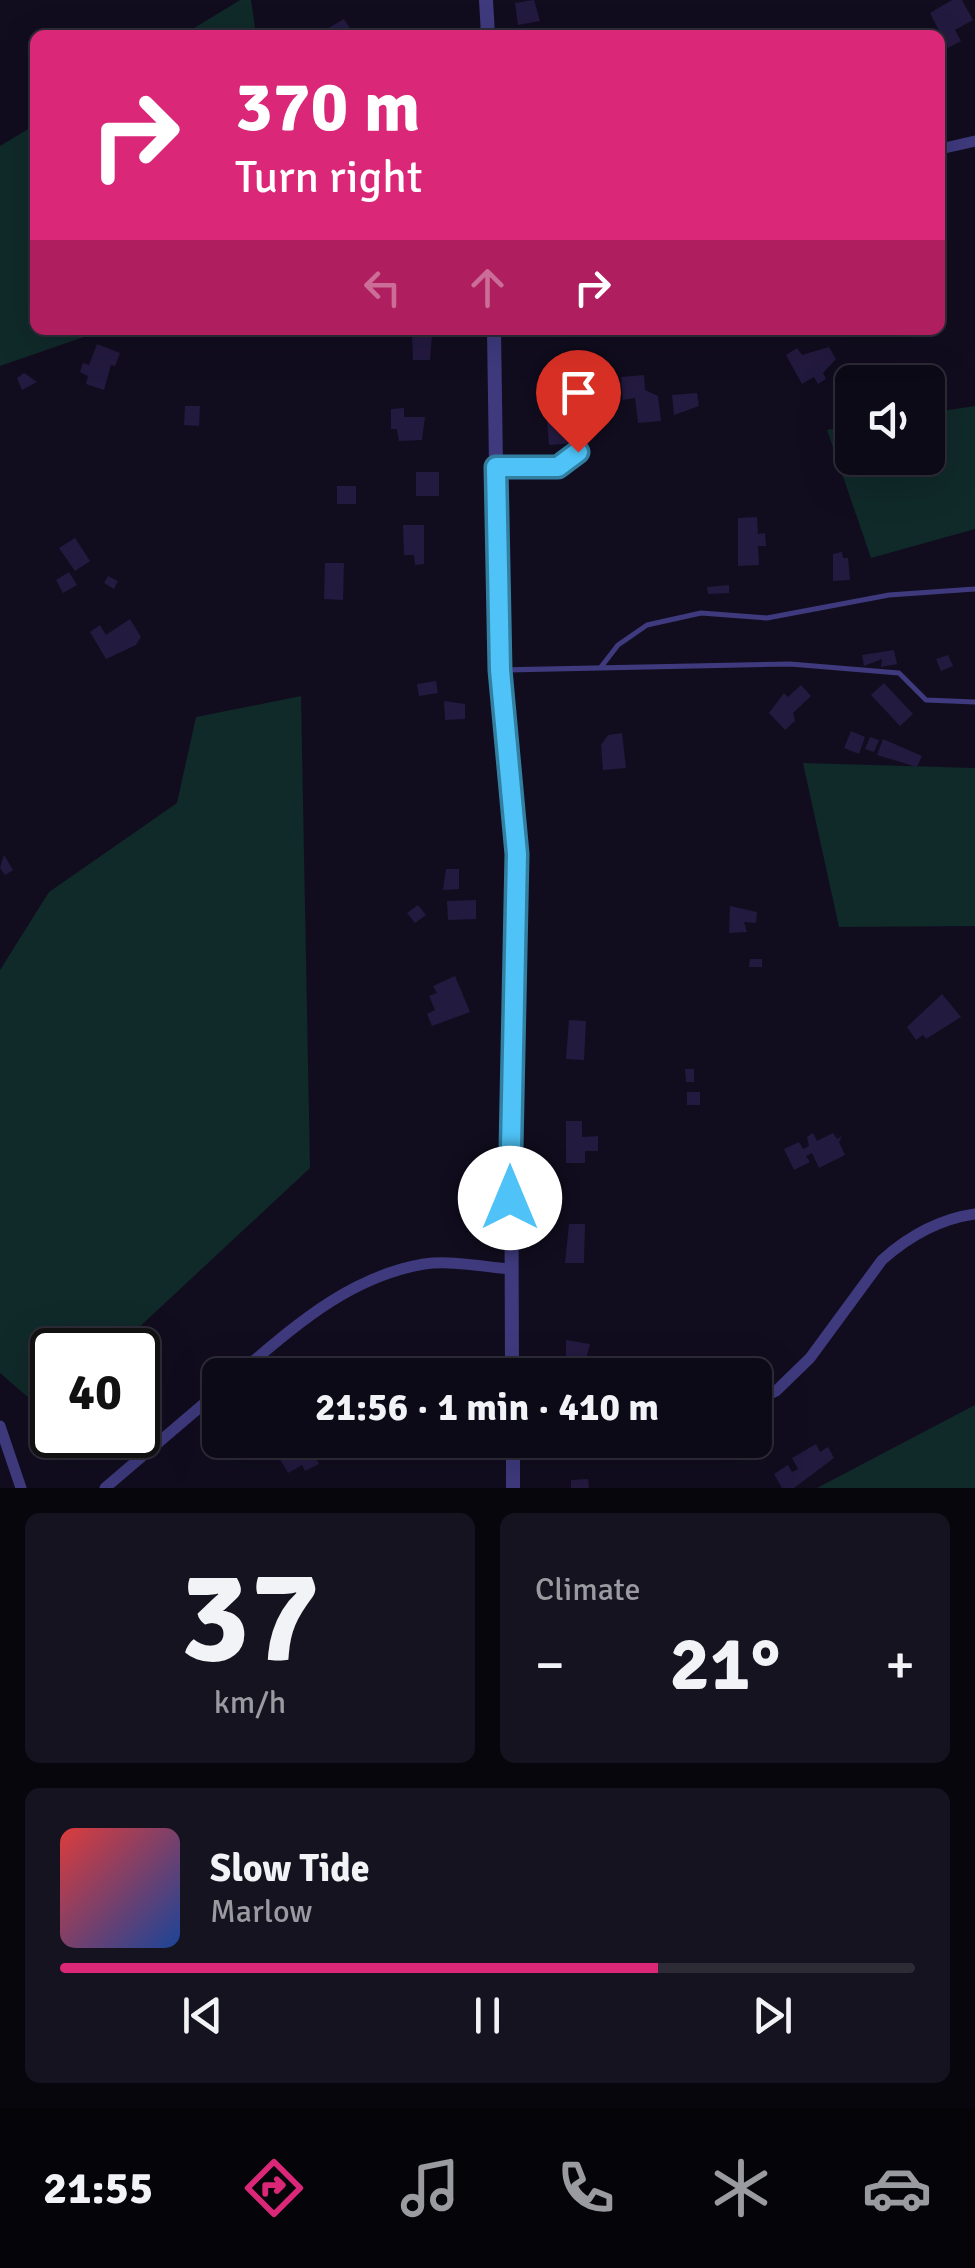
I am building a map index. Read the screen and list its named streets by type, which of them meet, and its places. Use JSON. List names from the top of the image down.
{
  "page": {
    "turn": ["370 m", "Turn right"],
    "limit": "40",
    "trip": "21:56 · 1 min · 410 m",
    "tile": [
      ["37", "km/h"],
      "Climate"
    ],
    "heat": ["−", "21°", "+"],
    "song": ["Slow Tide", "Marlow"],
    "tabs": "21:55"
  }
}
